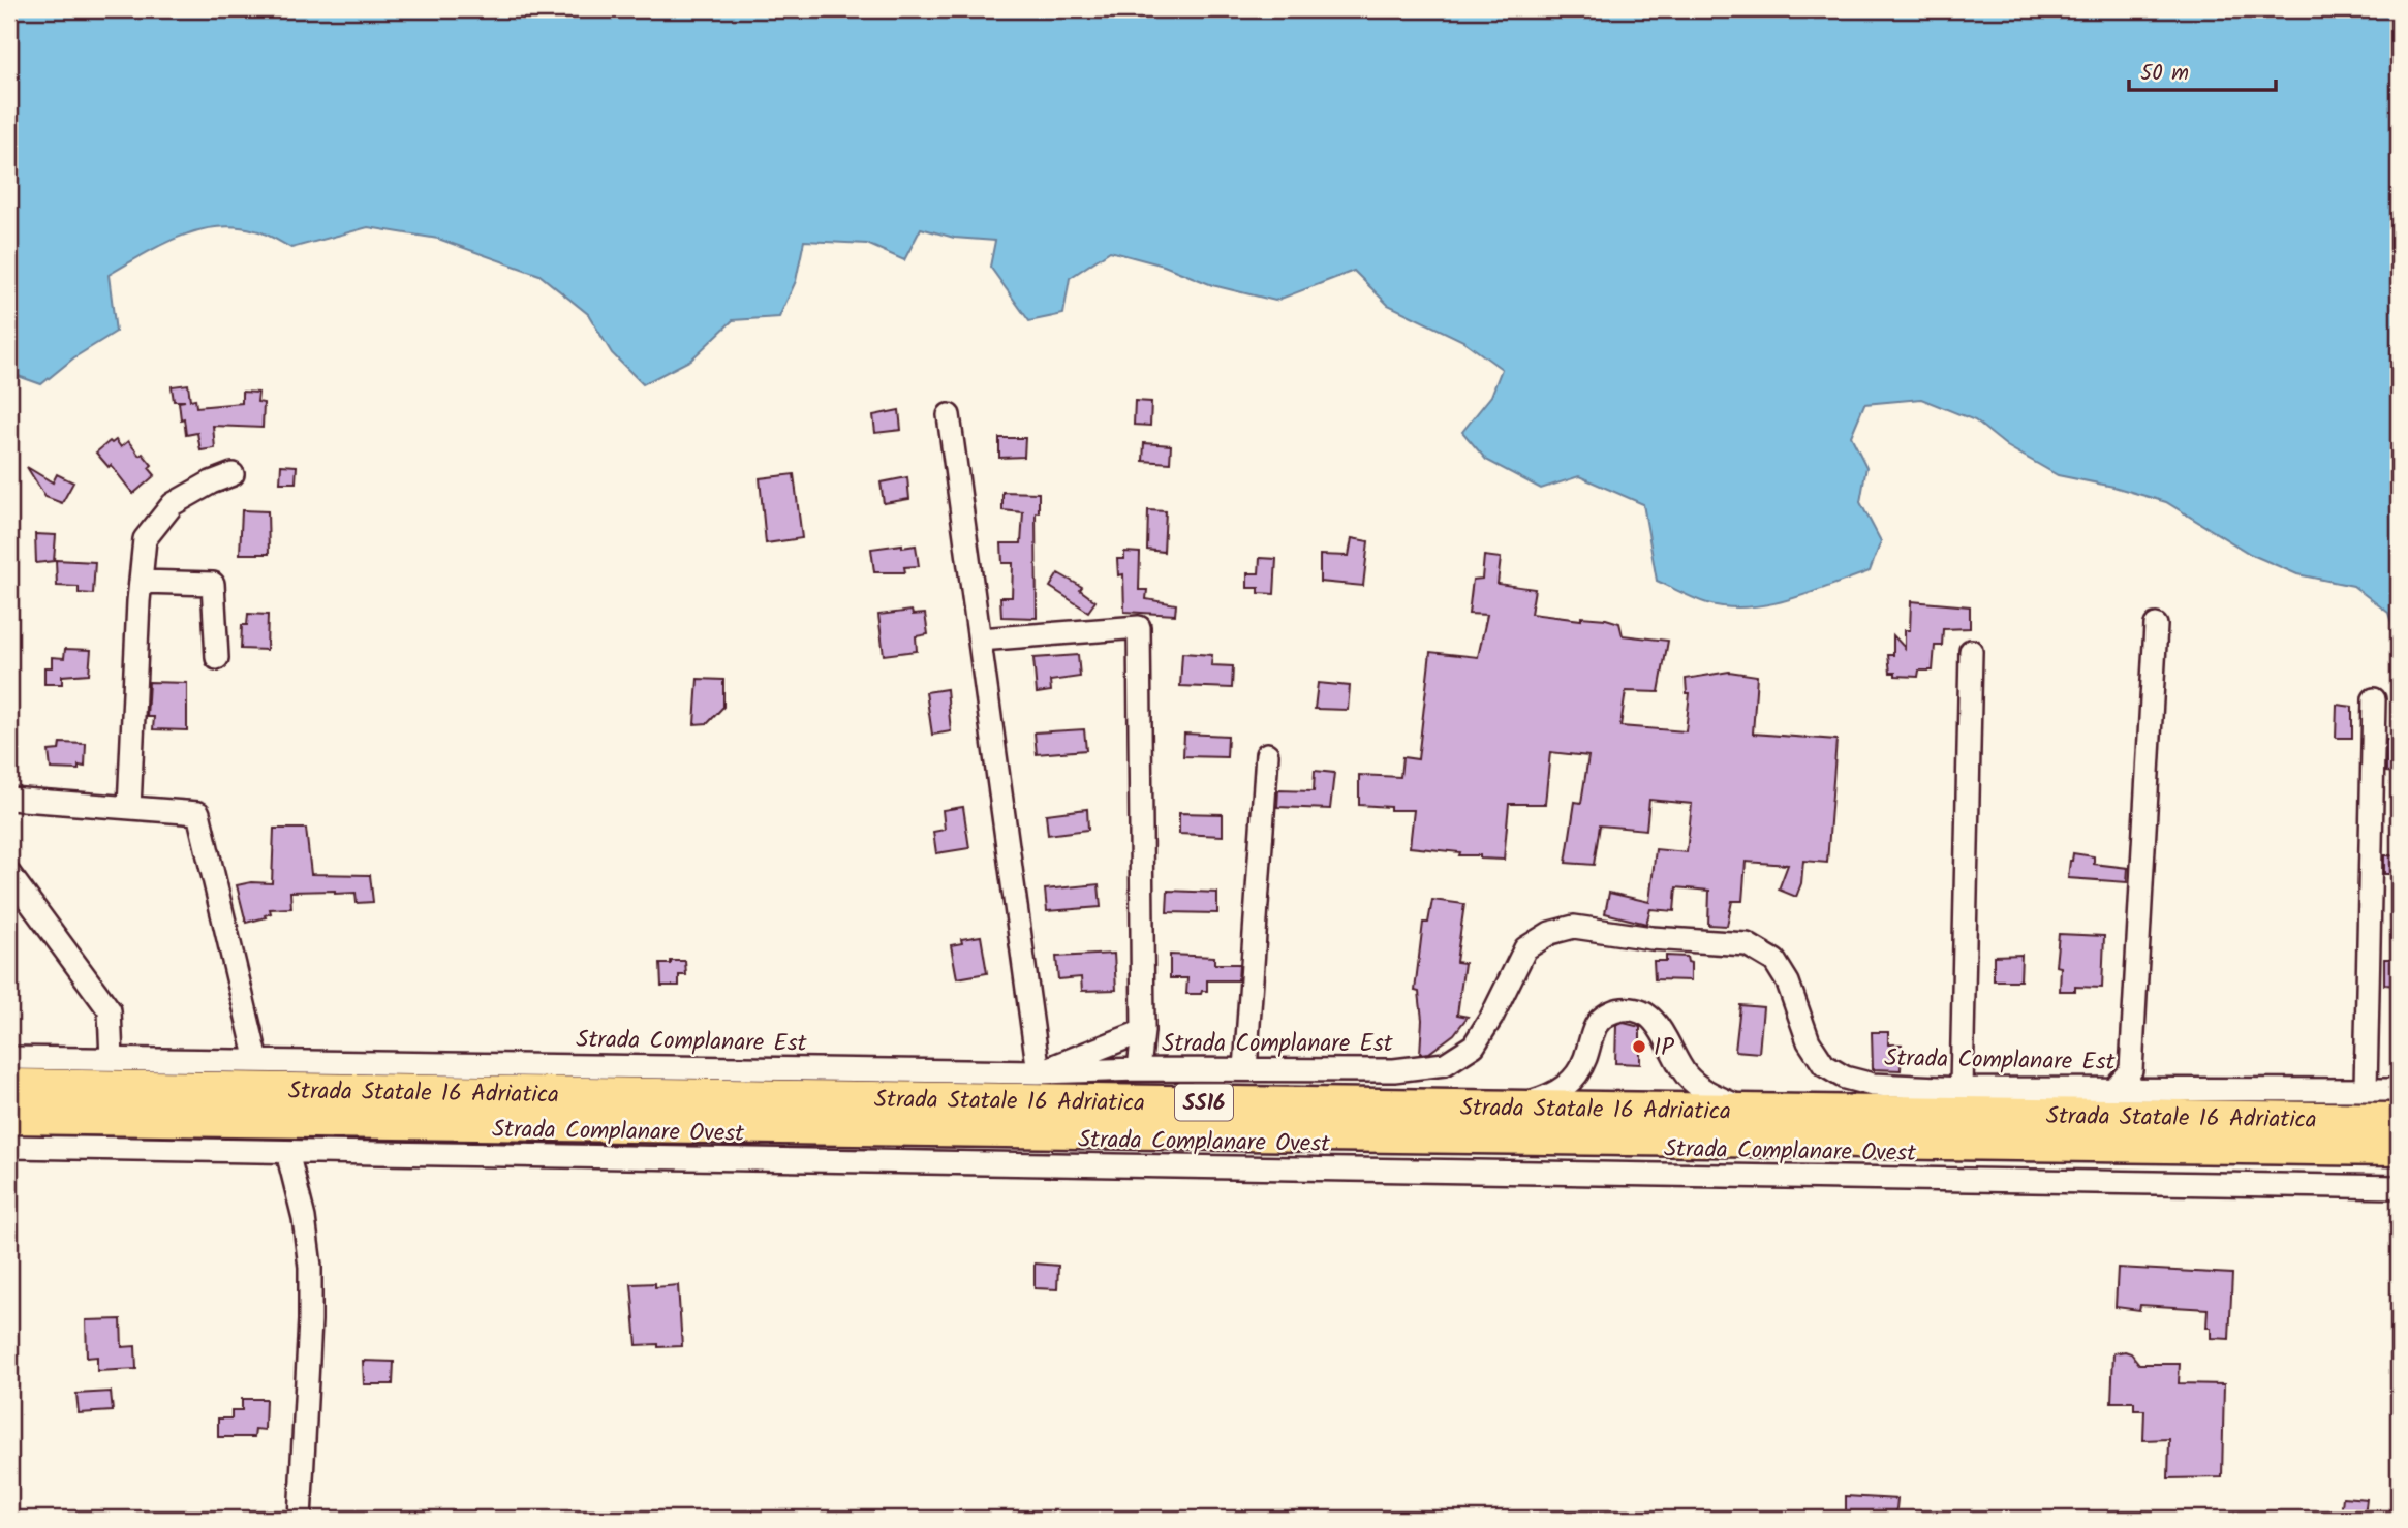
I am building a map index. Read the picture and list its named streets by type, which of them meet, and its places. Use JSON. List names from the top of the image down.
{
  "streets": {
    "highway": ["Strada Statale 16 Adriatica", "SS16"],
    "street": ["Strada Complanare Est", "Strada Complanare Ovest"]
  },
  "places": ["IP"],
  "scale_bar": "50 m"
}
